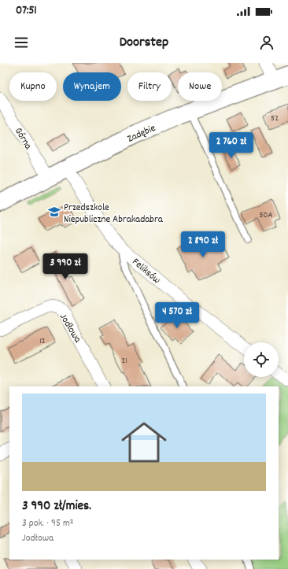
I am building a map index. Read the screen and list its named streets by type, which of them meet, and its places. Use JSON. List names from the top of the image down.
{
  "streets": {
    "street": [
      "Zadębie",
      "Górna",
      "Feliksów",
      "Jodłowa"
    ]
  },
  "crossings": [
    ["Zadębie", "Górna"],
    ["Zadębie", "Feliksów"]
  ],
  "places": {
    "school or university": ["Przedszkole Niepubliczne Abrakadabra"]
  },
  "house_numbers": [
    "52",
    "50A",
    "12",
    "21"
  ],
  "page": {
    "status": "07:51",
    "header": "Doorstep",
    "chip": [
      "Kupno",
      "Wynajem",
      "Filtry",
      "Nowe"
    ],
    "price": [
      "2 760 zł",
      "2 890 zł",
      "3 990 zł",
      "4 570 zł"
    ],
    "list": [
      {
        "name": "3 990 zł/mies.",
        "note": "3 pok. · 95 m² · Jodłowa"
      }
    ]
  }
}
